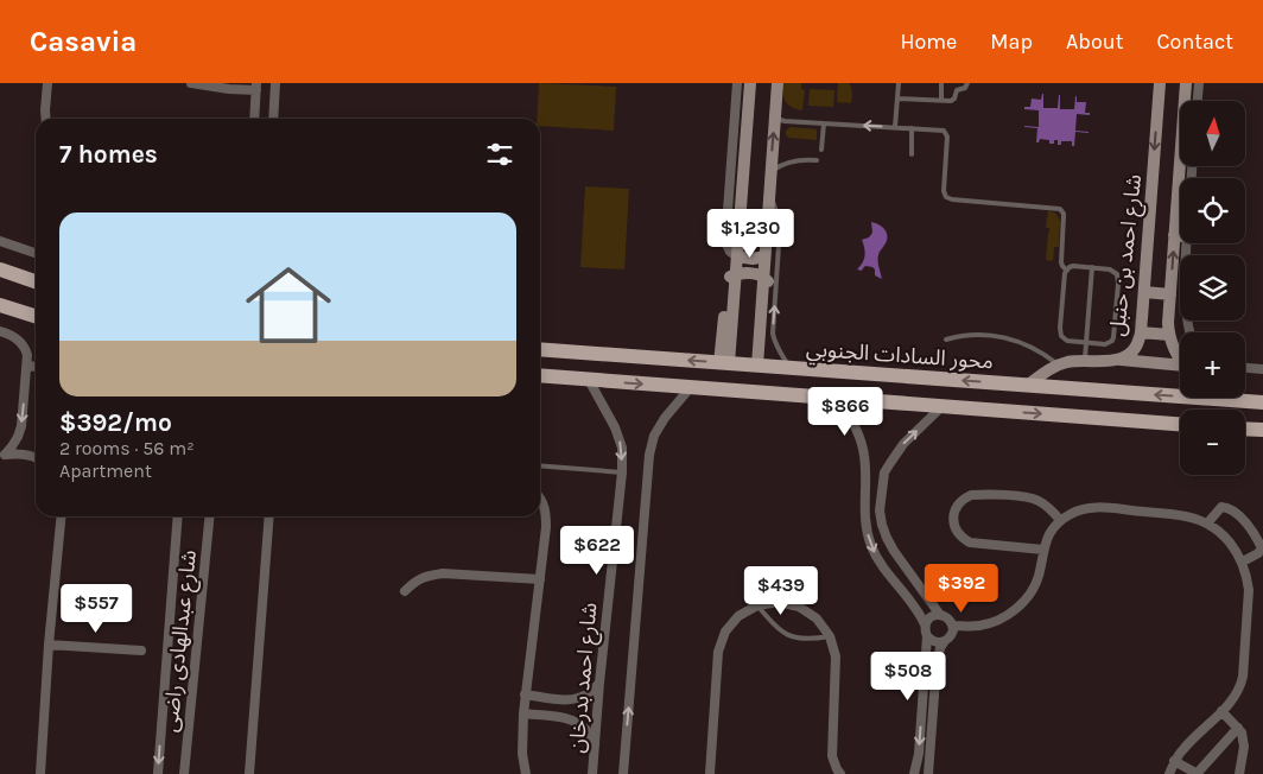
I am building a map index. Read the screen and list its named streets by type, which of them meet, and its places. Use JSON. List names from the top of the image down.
{
  "streets": {
    "main road": ["محور السادات الجنوبي"],
    "street": ["شارع احمد بن حنبل", "شارع عبدالهادى راضى", "شارع احمد بدرخان"]
  },
  "crossings": [
    ["شارع احمد بن حنبل", "محور السادات الجنوبي"]
  ],
  "north": "top",
  "page": {
    "header": "Casavia",
    "nav": [
      "Home",
      "Map",
      "About",
      "Contact"
    ],
    "map_buttons": ["+", "−"],
    "heading": "7 homes",
    "list": [
      {
        "name": "$392/mo",
        "note": "2 rooms · 56 m² · Apartment"
      }
    ],
    "price": [
      "$1,230",
      "$866",
      "$622",
      "$392",
      "$439",
      "$557",
      "$508"
    ]
  }
}
